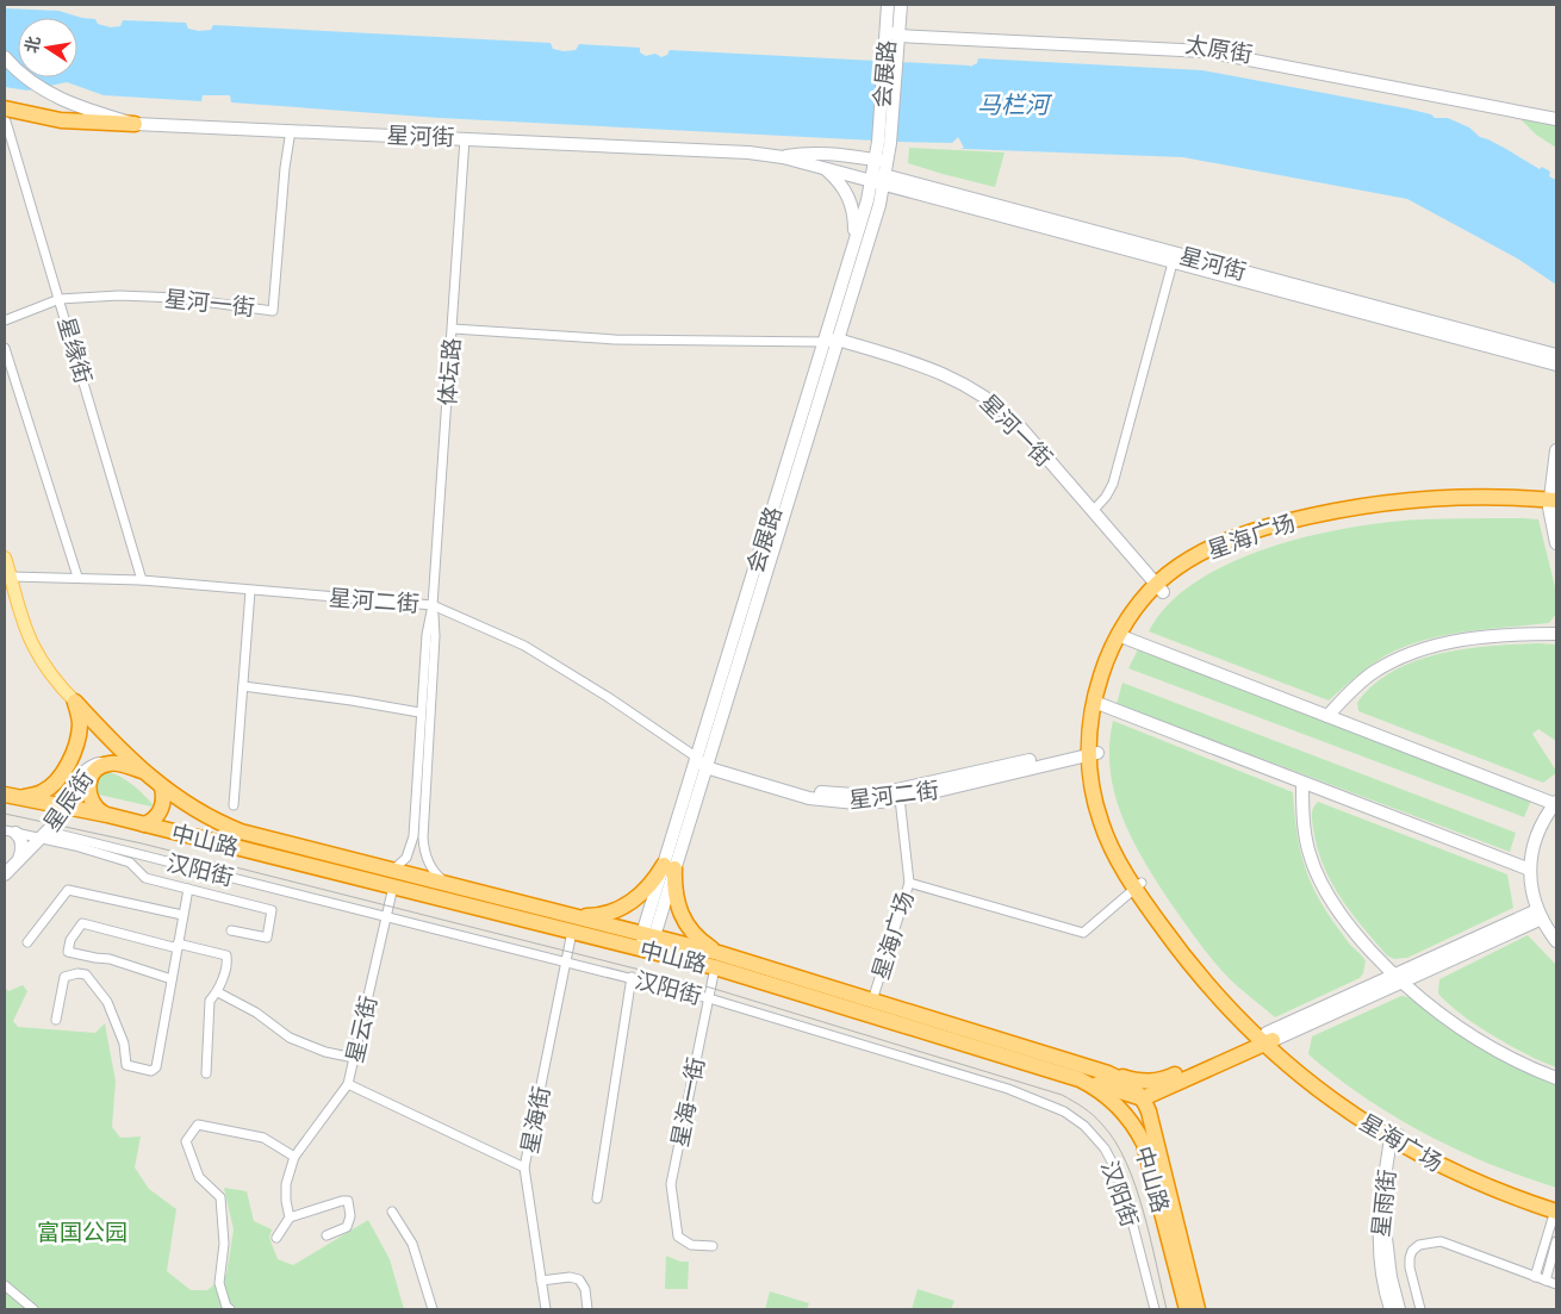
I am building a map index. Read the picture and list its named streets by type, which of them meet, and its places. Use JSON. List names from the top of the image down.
{
  "streets": {
    "highway": ["星海广场", "中山路"],
    "street": [
      "太原街",
      "会展路",
      "星河街",
      "星河一街",
      "星缘街",
      "体坛路",
      "星河二街",
      "星辰街",
      "汉阳街",
      "星云街",
      "星海一街",
      "星海街",
      "星雨街"
    ]
  },
  "crossings": [
    ["太原街", "会展路"],
    ["会展路", "星河街"],
    ["会展路", "星河一街"],
    ["会展路", "星河二街"],
    ["会展路", "中山路"],
    ["星河街", "星河一街"],
    ["星河街", "体坛路"],
    ["星河一街", "星缘街"],
    ["星河一街", "体坛路"],
    ["星河一街", "星海广场"],
    ["星缘街", "星河二街"],
    ["体坛路", "星河二街"],
    ["体坛路", "中山路"],
    ["星海广场", "星河二街"],
    ["星海广场", "中山路"],
    ["星海广场", "星雨街"],
    ["星辰街", "中山路"],
    ["星辰街", "汉阳街"],
    ["中山路", "星云街"],
    ["中山路", "星海一街"],
    ["中山路", "星海街"],
    ["汉阳街", "星云街"],
    ["汉阳街", "星海一街"],
    ["汉阳街", "星海街"]
  ],
  "water": ["马栏河"],
  "parks": ["富国公园"],
  "north": "left"
}
